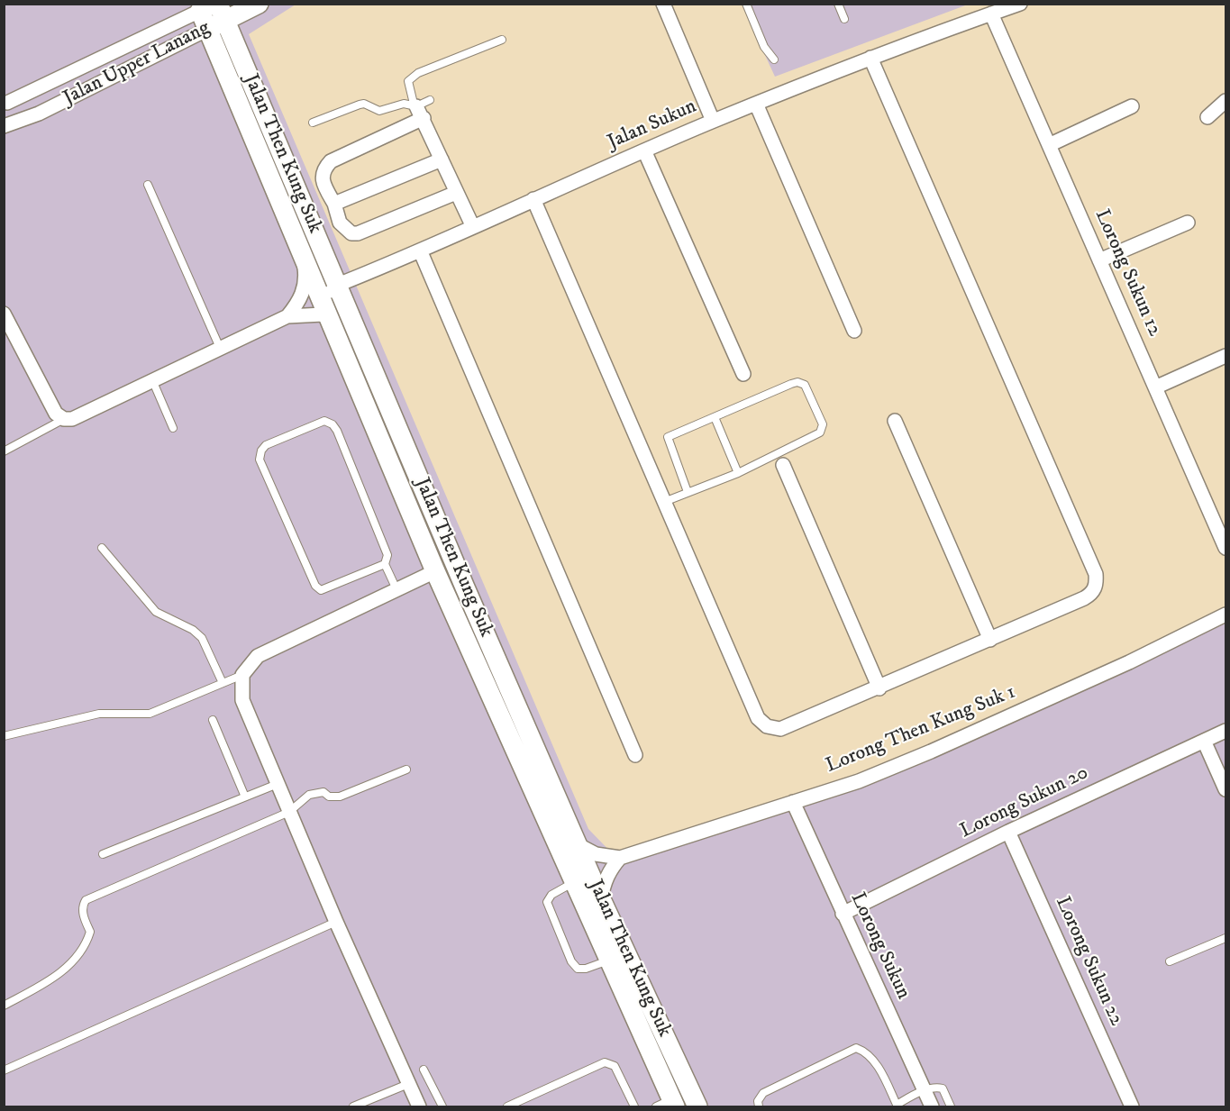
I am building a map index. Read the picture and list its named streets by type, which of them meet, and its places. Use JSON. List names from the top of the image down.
{
  "streets": {
    "street": [
      "Jalan Upper Lanang",
      "Jalan Sukun",
      "Jalan Then Kung Suk",
      "Lorong Sukun 12",
      "Lorong Then Kung Suk 1",
      "Lorong Sukun 20",
      "Lorong Sukun",
      "Lorong Sukun 22"
    ]
  },
  "crossings": [
    ["Jalan Upper Lanang", "Jalan Then Kung Suk"],
    ["Jalan Sukun", "Jalan Then Kung Suk"],
    ["Jalan Sukun", "Lorong Sukun 12"],
    ["Lorong Then Kung Suk 1", "Lorong Sukun"],
    ["Lorong Sukun 20", "Lorong Sukun"],
    ["Lorong Sukun 20", "Lorong Sukun 22"]
  ]
}
